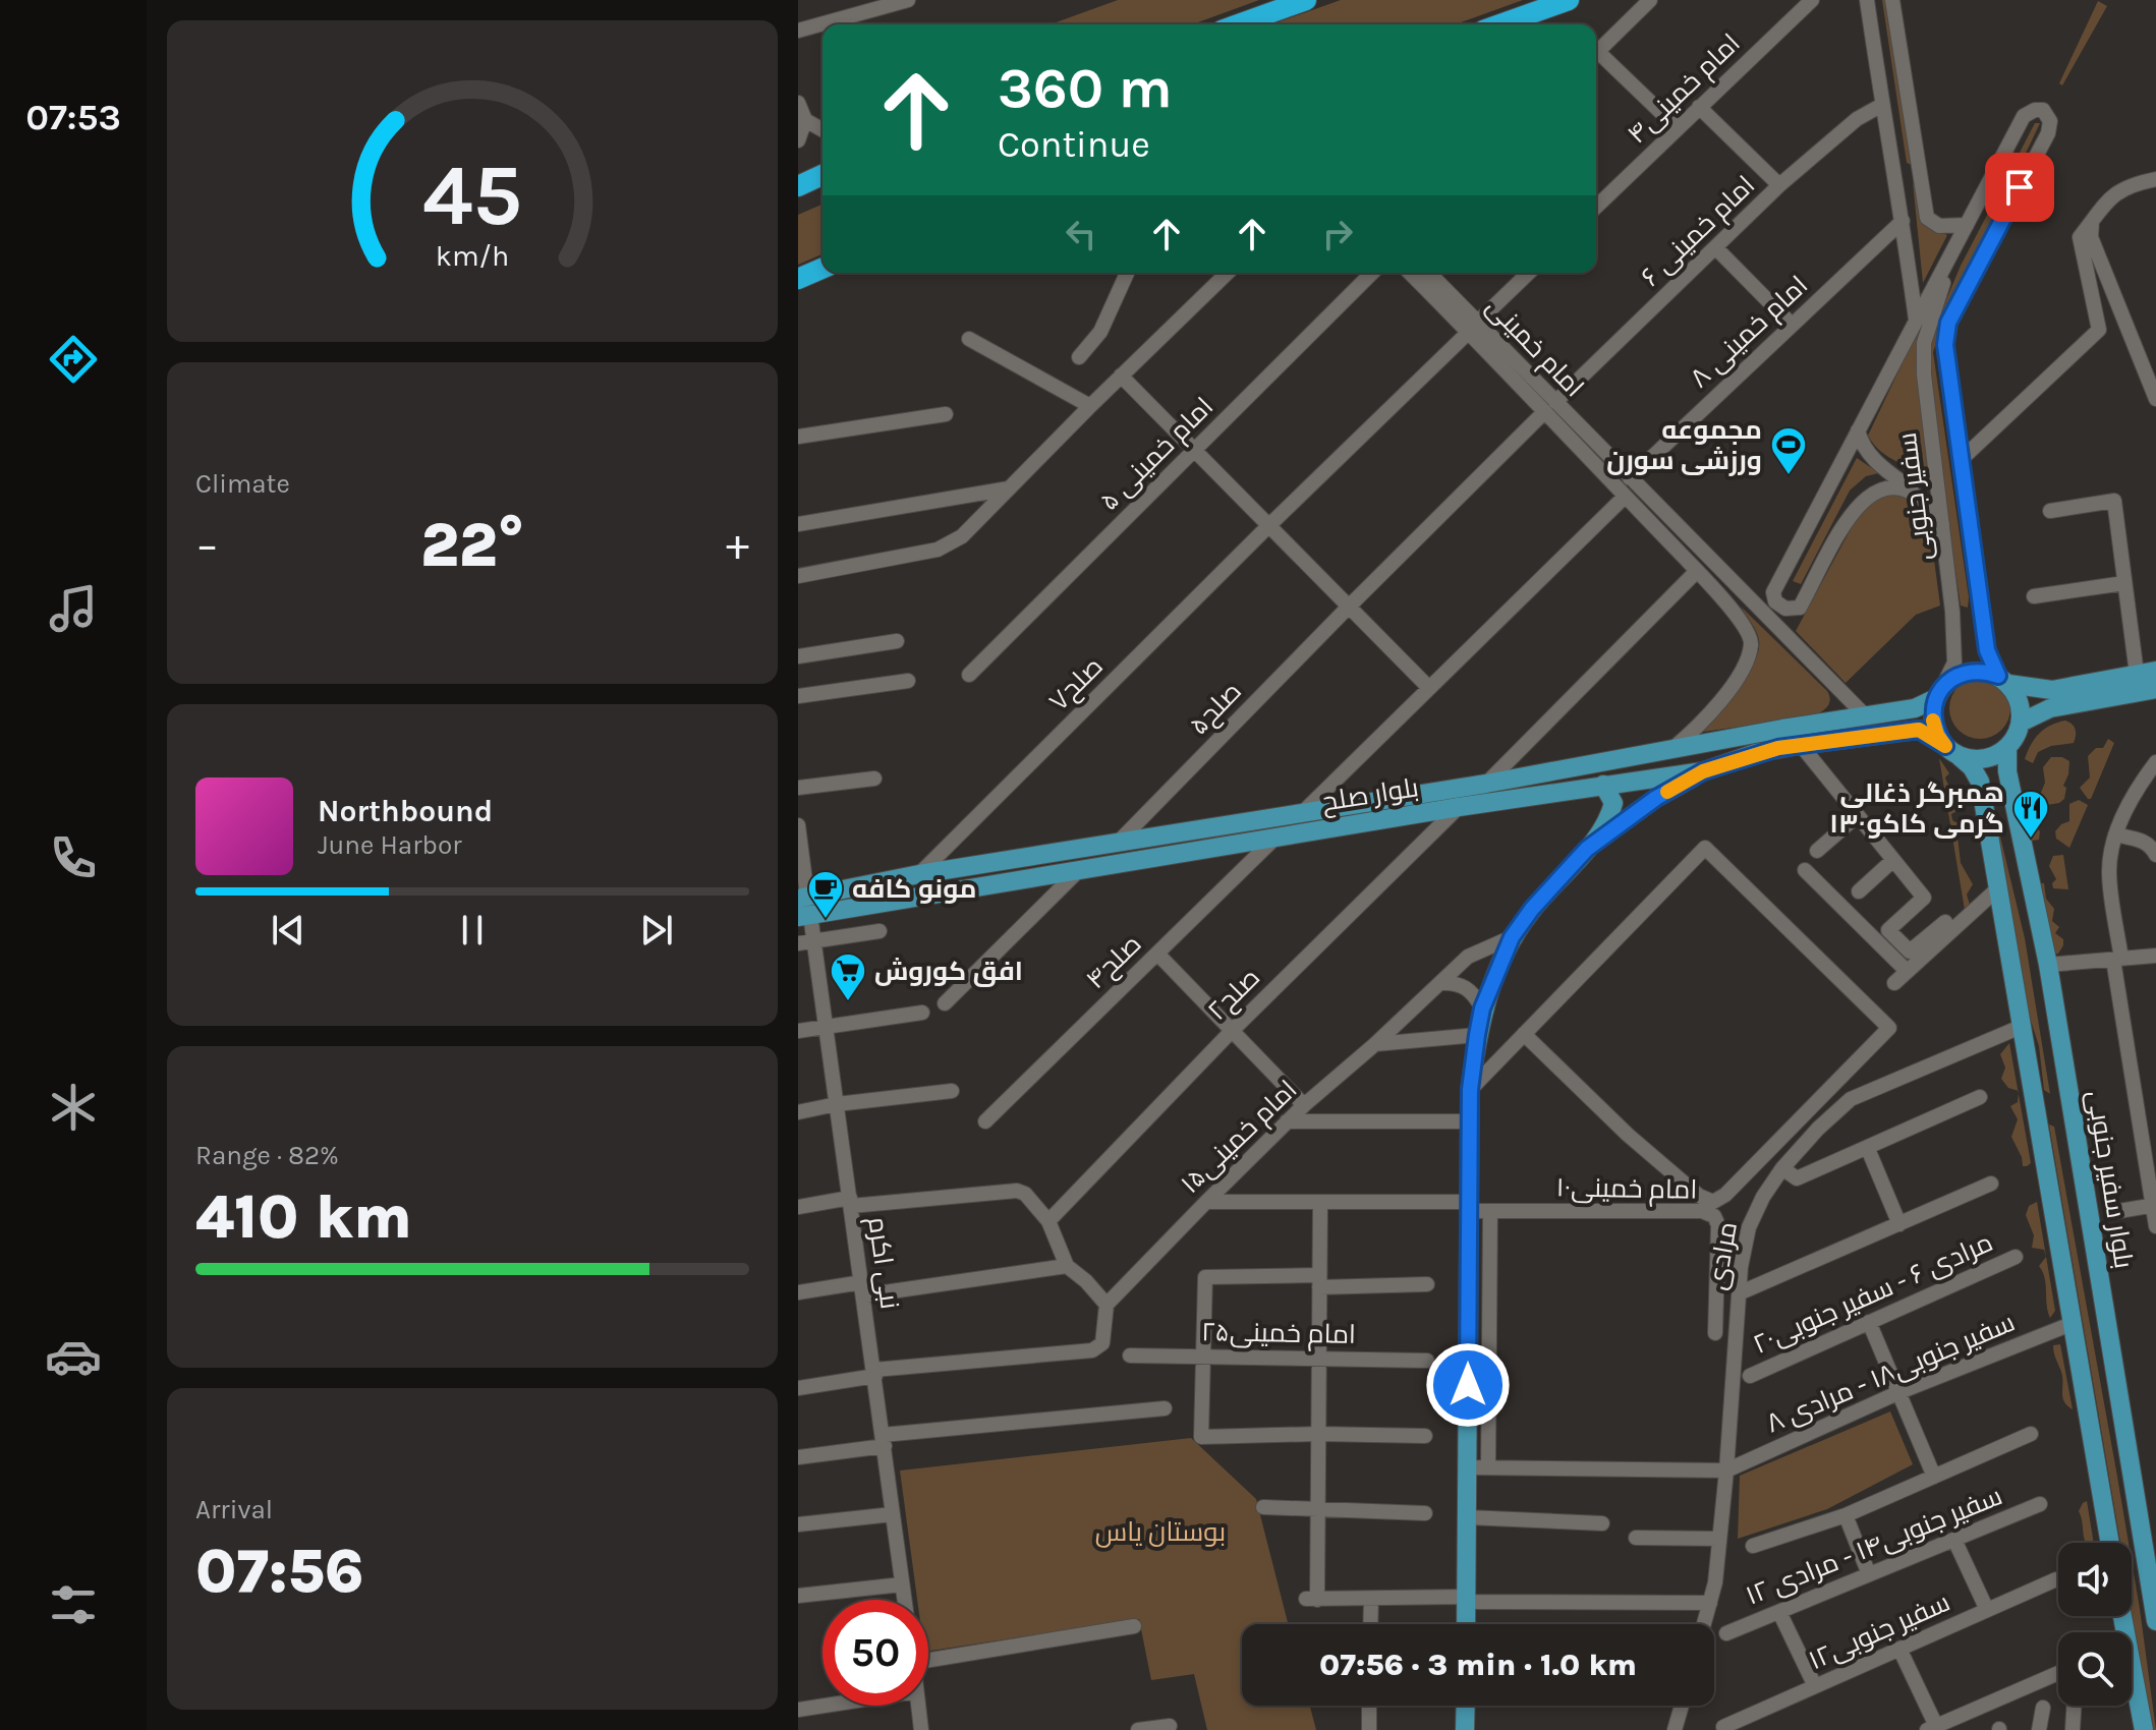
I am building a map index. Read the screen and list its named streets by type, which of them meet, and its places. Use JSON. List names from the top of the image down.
{
  "streets": {
    "main road": ["بلوار صلح", "بلوار سفیر جنوبی"],
    "street": [
      "امام خمینی۴",
      "امام خمینی ۶",
      "امام خمینی ۸",
      "امام خمینی",
      "امام خمینی ۵",
      "سفیر جنوبی",
      "صلح۷",
      "صلح۵",
      "صلح۴",
      "صلح۲",
      "۱۵امام خمینی",
      "امام خمینی۱۰",
      "مرادی",
      "نبی اکرم",
      "مرادی ۶ - سفیر جنوبی۲۰",
      "امام خمینی۲۵",
      "سفیر جنوبی۱۸ - مرادی ۸",
      "سفیر جنوبی۱۴ - مرادی ۱۲",
      "سفیر جنوبی۱۲"
    ]
  },
  "crossings": [
    ["امام خمینی ۶", "امام خمینی"],
    ["امام خمینی ۶", "صلح۵"],
    ["امام خمینی ۸", "امام خمینی"],
    ["امام خمینی", "صلح۷"],
    ["امام خمینی", "بلوار صلح"],
    ["سفیر جنوبی", "بلوار صلح"],
    ["سفیر جنوبی", "بلوار سفیر جنوبی"],
    ["صلح۷", "بلوار صلح"],
    ["صلح۵", "بلوار صلح"],
    ["بلوار صلح", "صلح۴"],
    ["بلوار صلح", "صلح۲"],
    ["بلوار صلح", "بلوار سفیر جنوبی"],
    ["بلوار صلح", "نبی اکرم"],
    ["۱۵امام خمینی", "امام خمینی۱۰"],
    ["مرادی", "سفیر جنوبی۱۸ - مرادی ۸"]
  ],
  "parks": ["بوستان یاس"],
  "places": {
    "sports": ["مجموعه ورزشی سورن"],
    "restaurant": ["همبرگر ذغالی ۱۳۰گرمی کاکو"],
    "cafe": ["مونو کافه"],
    "supermarket": ["افق کوروش"]
  },
  "page": {
    "tabs": "07:53",
    "turn": ["360 m", "Continue"],
    "tile": [
      "Climate",
      ["Range · 82%", "410 km"],
      ["Arrival", "07:56"]
    ],
    "heat": ["−", "22°", "+"],
    "song": ["Northbound", "June Harbor"],
    "limit": "50",
    "trip": "07:56 · 3 min · 1.0 km",
    "gauge": ["45", "km/h"]
  }
}
